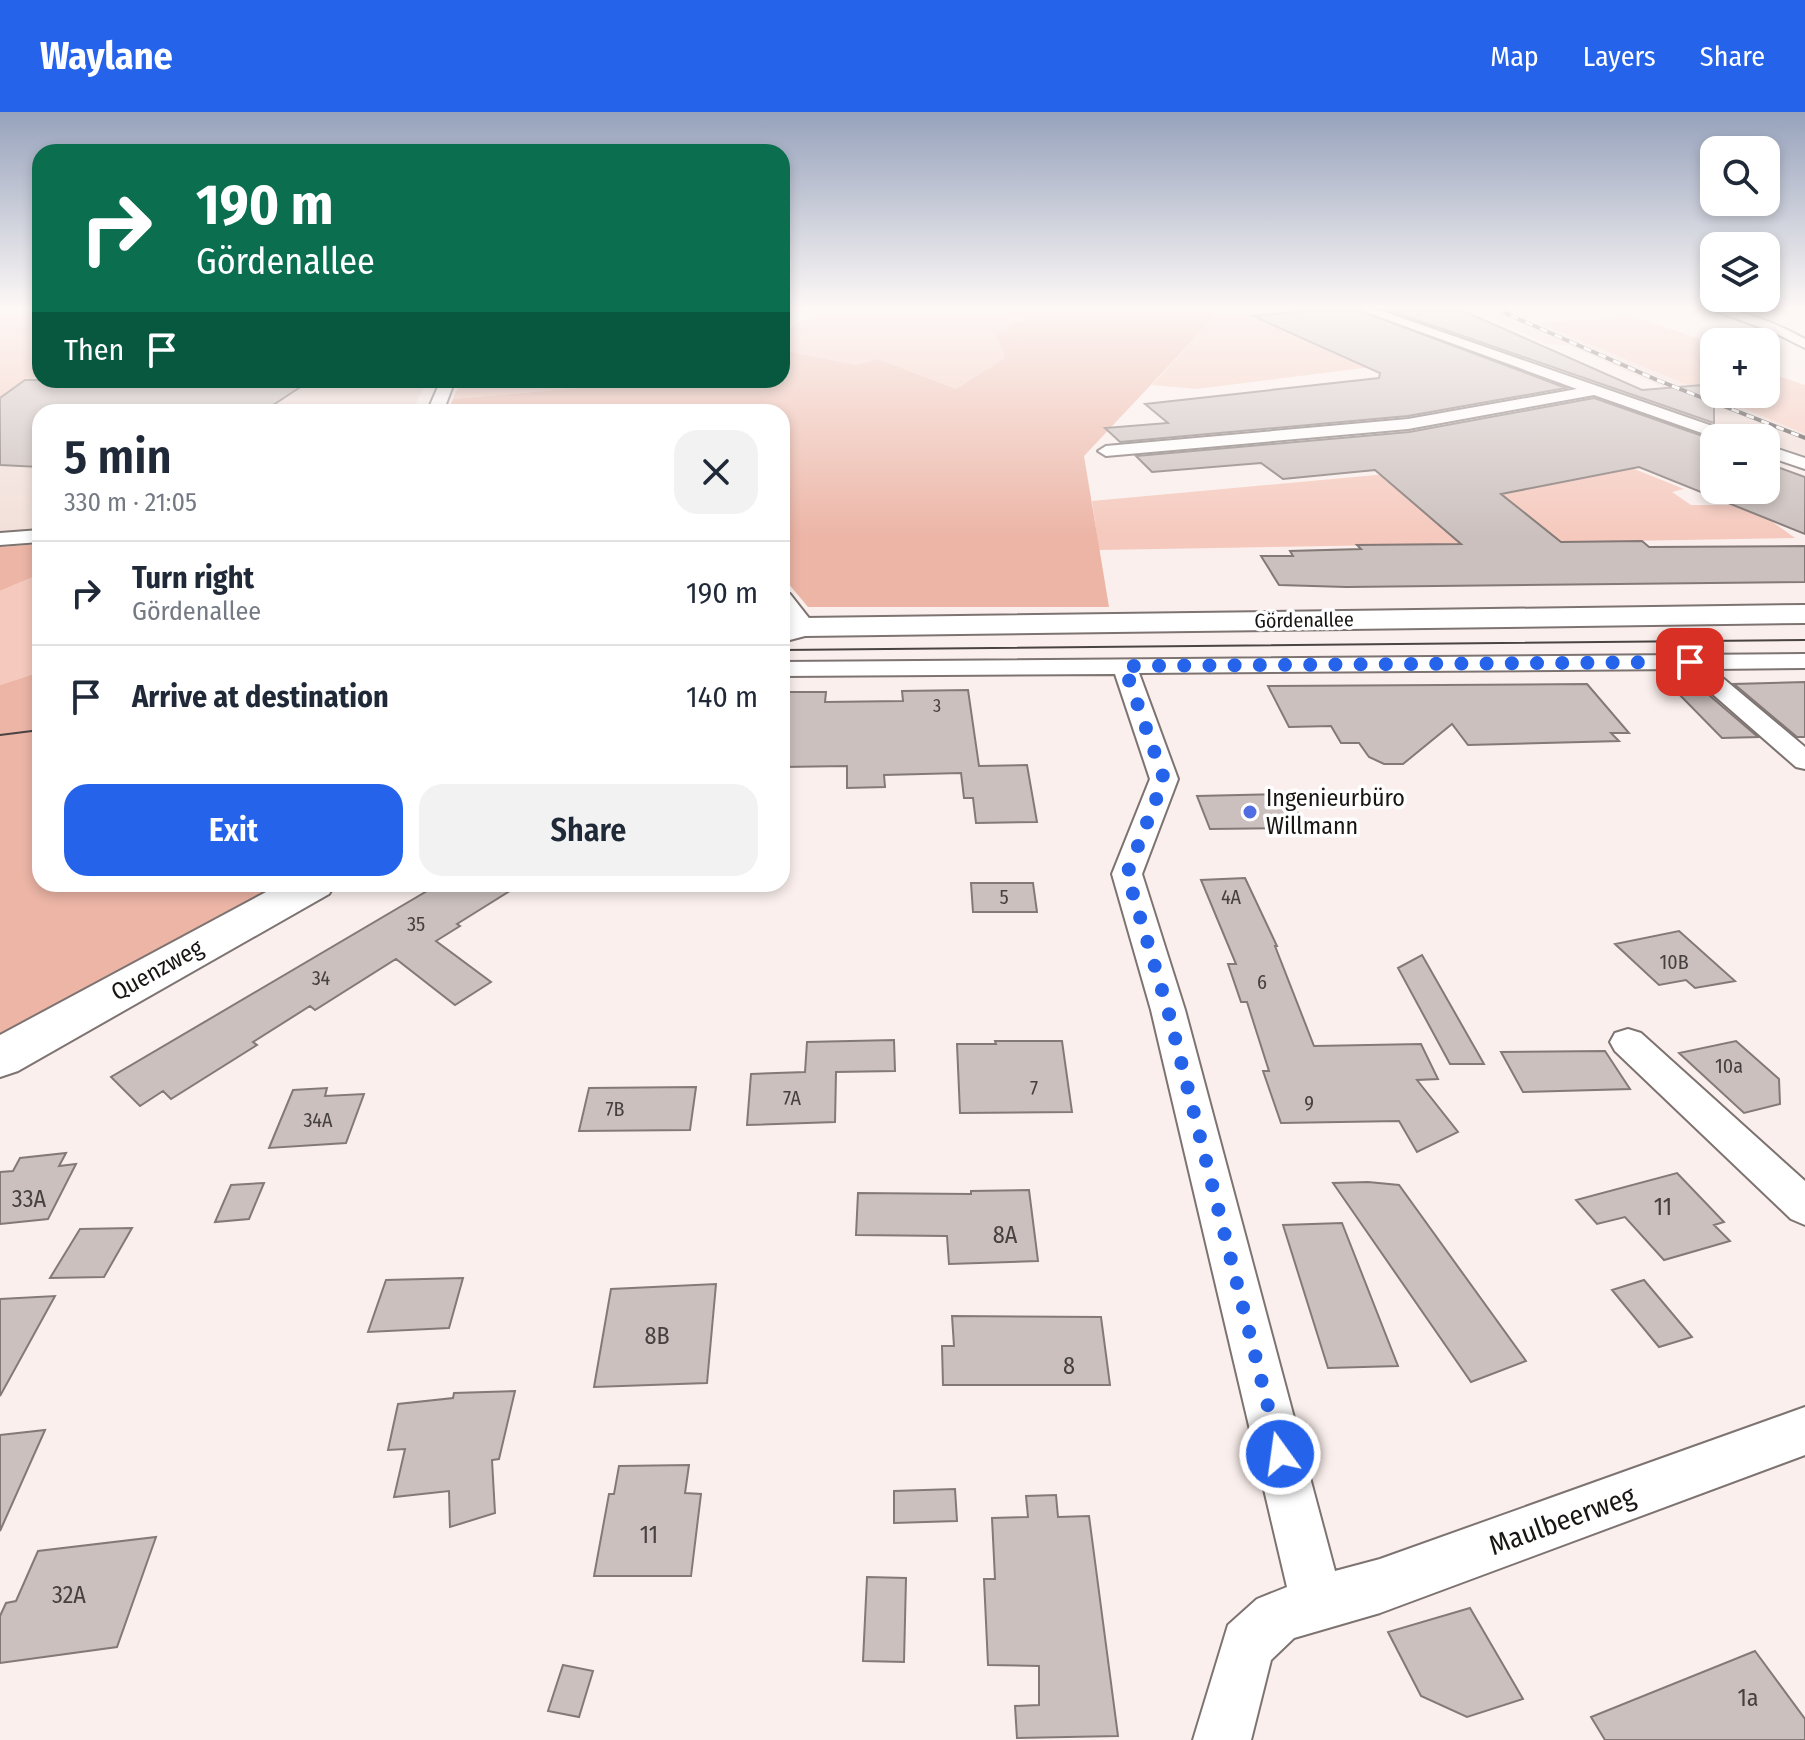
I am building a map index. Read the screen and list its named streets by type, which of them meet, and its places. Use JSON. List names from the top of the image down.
{
  "streets": {
    "street": ["Gördenallee", "Quenzweg", "Maulbeerweg"]
  },
  "places": ["Ingenieurbüro Willmann"],
  "house_numbers": [
    "3",
    "5",
    "4A",
    "35",
    "10B",
    "34",
    "6",
    "10a",
    "7",
    "7A",
    "9",
    "7B",
    "34A",
    "33A",
    "11",
    "8A",
    "8B",
    "8",
    "11",
    "32A",
    "1a"
  ],
  "page": {
    "header": "Waylane",
    "nav": ["Map", "Layers", "Share"],
    "map_buttons": ["+", "−"],
    "turn": ["190 m", "Gördenallee"],
    "then": "Then",
    "heading": ["5 min", "330 m · 21:05"],
    "list": [
      {
        "name": "Turn right",
        "note": "Gördenallee",
        "value": "190 m"
      },
      {
        "name": "Arrive at destination",
        "value": "140 m"
      }
    ],
    "buttons": ["Exit", "Share"]
  }
}
